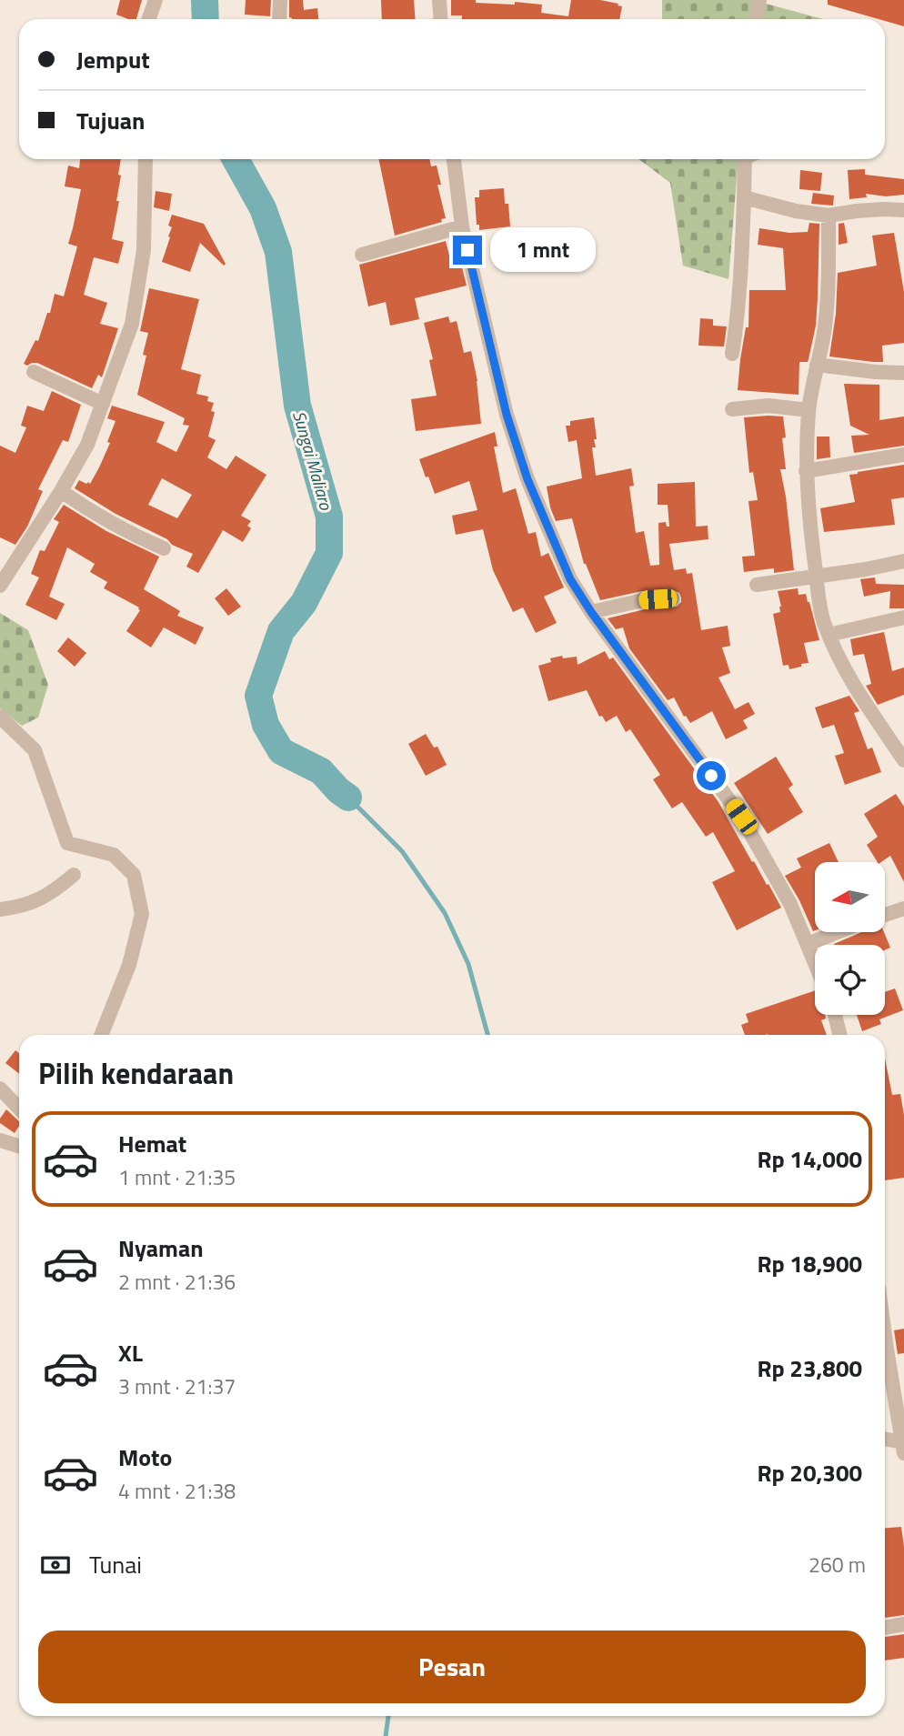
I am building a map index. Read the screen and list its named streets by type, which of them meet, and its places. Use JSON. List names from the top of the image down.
{
  "water": ["Sungai Maliaro"],
  "north": "left",
  "page": {
    "banner": ["Jemput", "Tujuan"],
    "bubble": "1 mnt",
    "heading": "Pilih kendaraan",
    "list": [
      {
        "name": "Hemat",
        "note": "1 mnt · 21:35",
        "value": "Rp 14,000"
      },
      {
        "name": "Nyaman",
        "note": "2 mnt · 21:36",
        "value": "Rp 18,900"
      },
      {
        "name": "XL",
        "note": "3 mnt · 21:37",
        "value": "Rp 23,800"
      },
      {
        "name": "Moto",
        "note": "4 mnt · 21:38",
        "value": "Rp 20,300"
      }
    ],
    "pay": ["Tunai", "260 m"],
    "buttons": "Pesan"
  }
}
